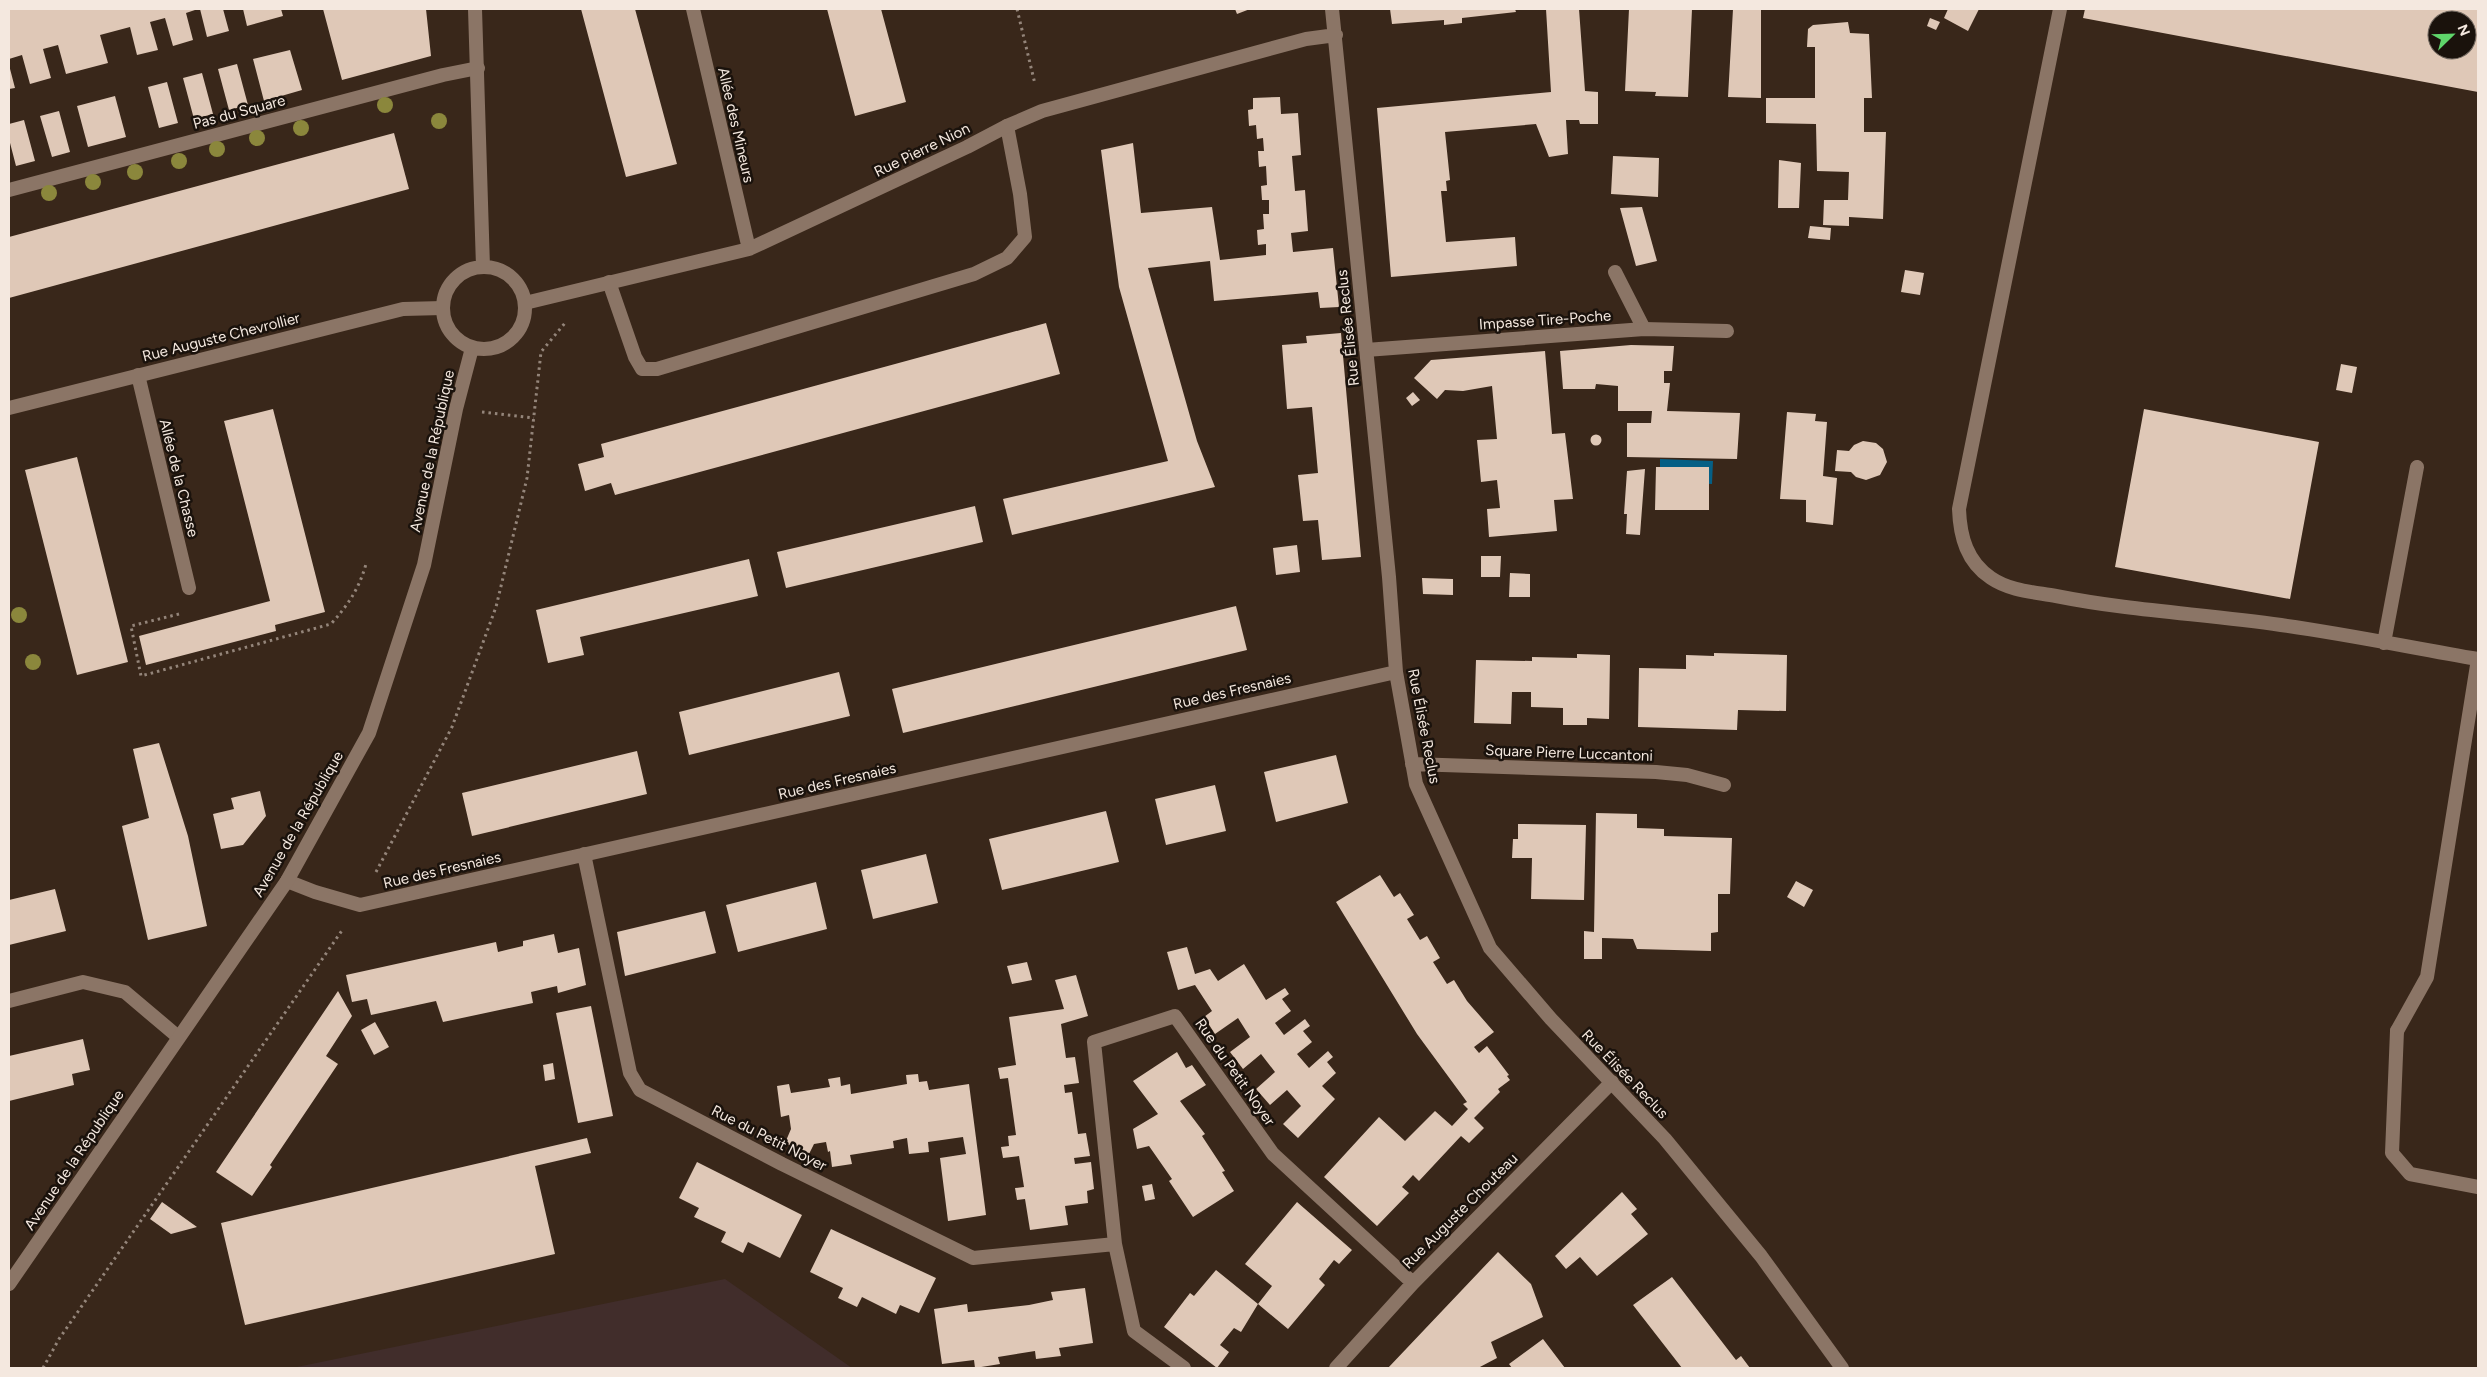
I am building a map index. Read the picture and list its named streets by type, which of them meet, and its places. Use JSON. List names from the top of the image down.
{
  "streets": {
    "street": [
      "Pas du Square",
      "Allée des Mineurs",
      "Rue Pierre Nion",
      "Impasse Tire-Poche",
      "Rue Élisée Reclus",
      "Rue Auguste Chevrollier",
      "Avenue de la République",
      "Allée de la Chasse",
      "Rue des Fresnaies",
      "Square Pierre Luccantoni",
      "Rue du Petit Noyer",
      "Rue Auguste Chouteau"
    ]
  },
  "crossings": [
    ["Allée des Mineurs", "Rue Pierre Nion"],
    ["Rue Pierre Nion", "Rue Élisée Reclus"],
    ["Rue Pierre Nion", "Rue Auguste Chevrollier"],
    ["Rue Pierre Nion", "Avenue de la République"],
    ["Impasse Tire-Poche", "Rue Élisée Reclus"],
    ["Rue Élisée Reclus", "Rue des Fresnaies"],
    ["Rue Élisée Reclus", "Square Pierre Luccantoni"],
    ["Rue Élisée Reclus", "Rue Auguste Chouteau"],
    ["Rue Auguste Chevrollier", "Avenue de la République"],
    ["Rue Auguste Chevrollier", "Allée de la Chasse"],
    ["Avenue de la République", "Rue des Fresnaies"],
    ["Rue des Fresnaies", "Rue du Petit Noyer"],
    ["Rue du Petit Noyer", "Rue Auguste Chouteau"]
  ],
  "north": "top right"
}
